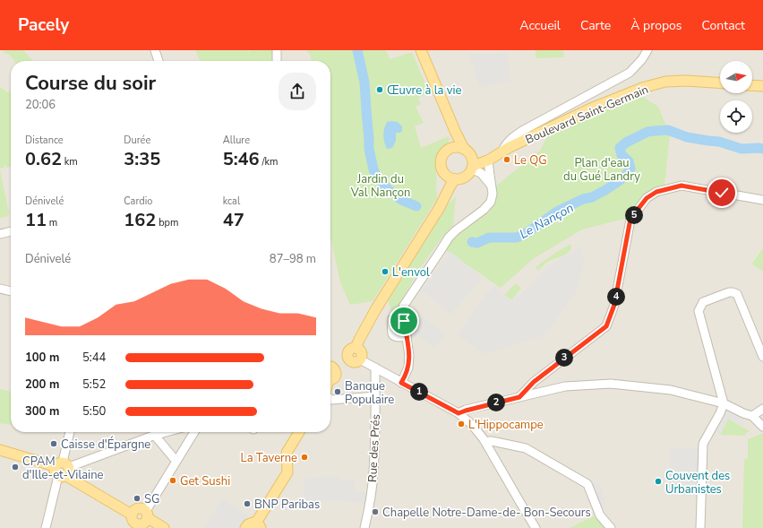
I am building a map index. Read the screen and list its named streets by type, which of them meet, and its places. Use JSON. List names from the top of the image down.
{
  "streets": {
    "main road": ["Boulevard Saint-Germain"],
    "street": ["Rue des Prés"]
  },
  "water": ["Le Nançon"],
  "parks": ["Plan d'eau du Gué Landry", "Jardin du Val Nançon"],
  "places": [
    "Œuvre à la vie",
    "Le QG",
    "L'envol",
    "Banque Populaire",
    "L'Hippocampe",
    "Caisse d'Épargne",
    "La Taverne",
    "CPAM d'Ille-et-Vilaine",
    "Get Sushi",
    "Couvent des Urbanistes",
    "SG",
    "BNP Paribas",
    "Chapelle Notre-Dame-de- Bon-Secours"
  ],
  "north": "right",
  "page": {
    "header": "Pacely",
    "nav": [
      "Accueil",
      "Carte",
      "À propos",
      "Contact"
    ],
    "heading": ["Course du soir", "20:06"],
    "stats": [
      ["Distance", "0.62 km"],
      ["Durée", "3:35"],
      ["Allure", "5:46 /km"],
      ["Dénivelé", "11 m"],
      ["Cardio", "162 bpm"],
      ["kcal", "47"]
    ],
    "pins": [
      "5",
      "4",
      "3",
      "1",
      "2"
    ],
    "chart": ["Dénivelé", "87–98 m"],
    "list": [
      {
        "name": "100 m",
        "note": "5:44"
      },
      {
        "name": "200 m",
        "note": "5:52"
      },
      {
        "name": "300 m",
        "note": "5:50"
      }
    ]
  }
}
